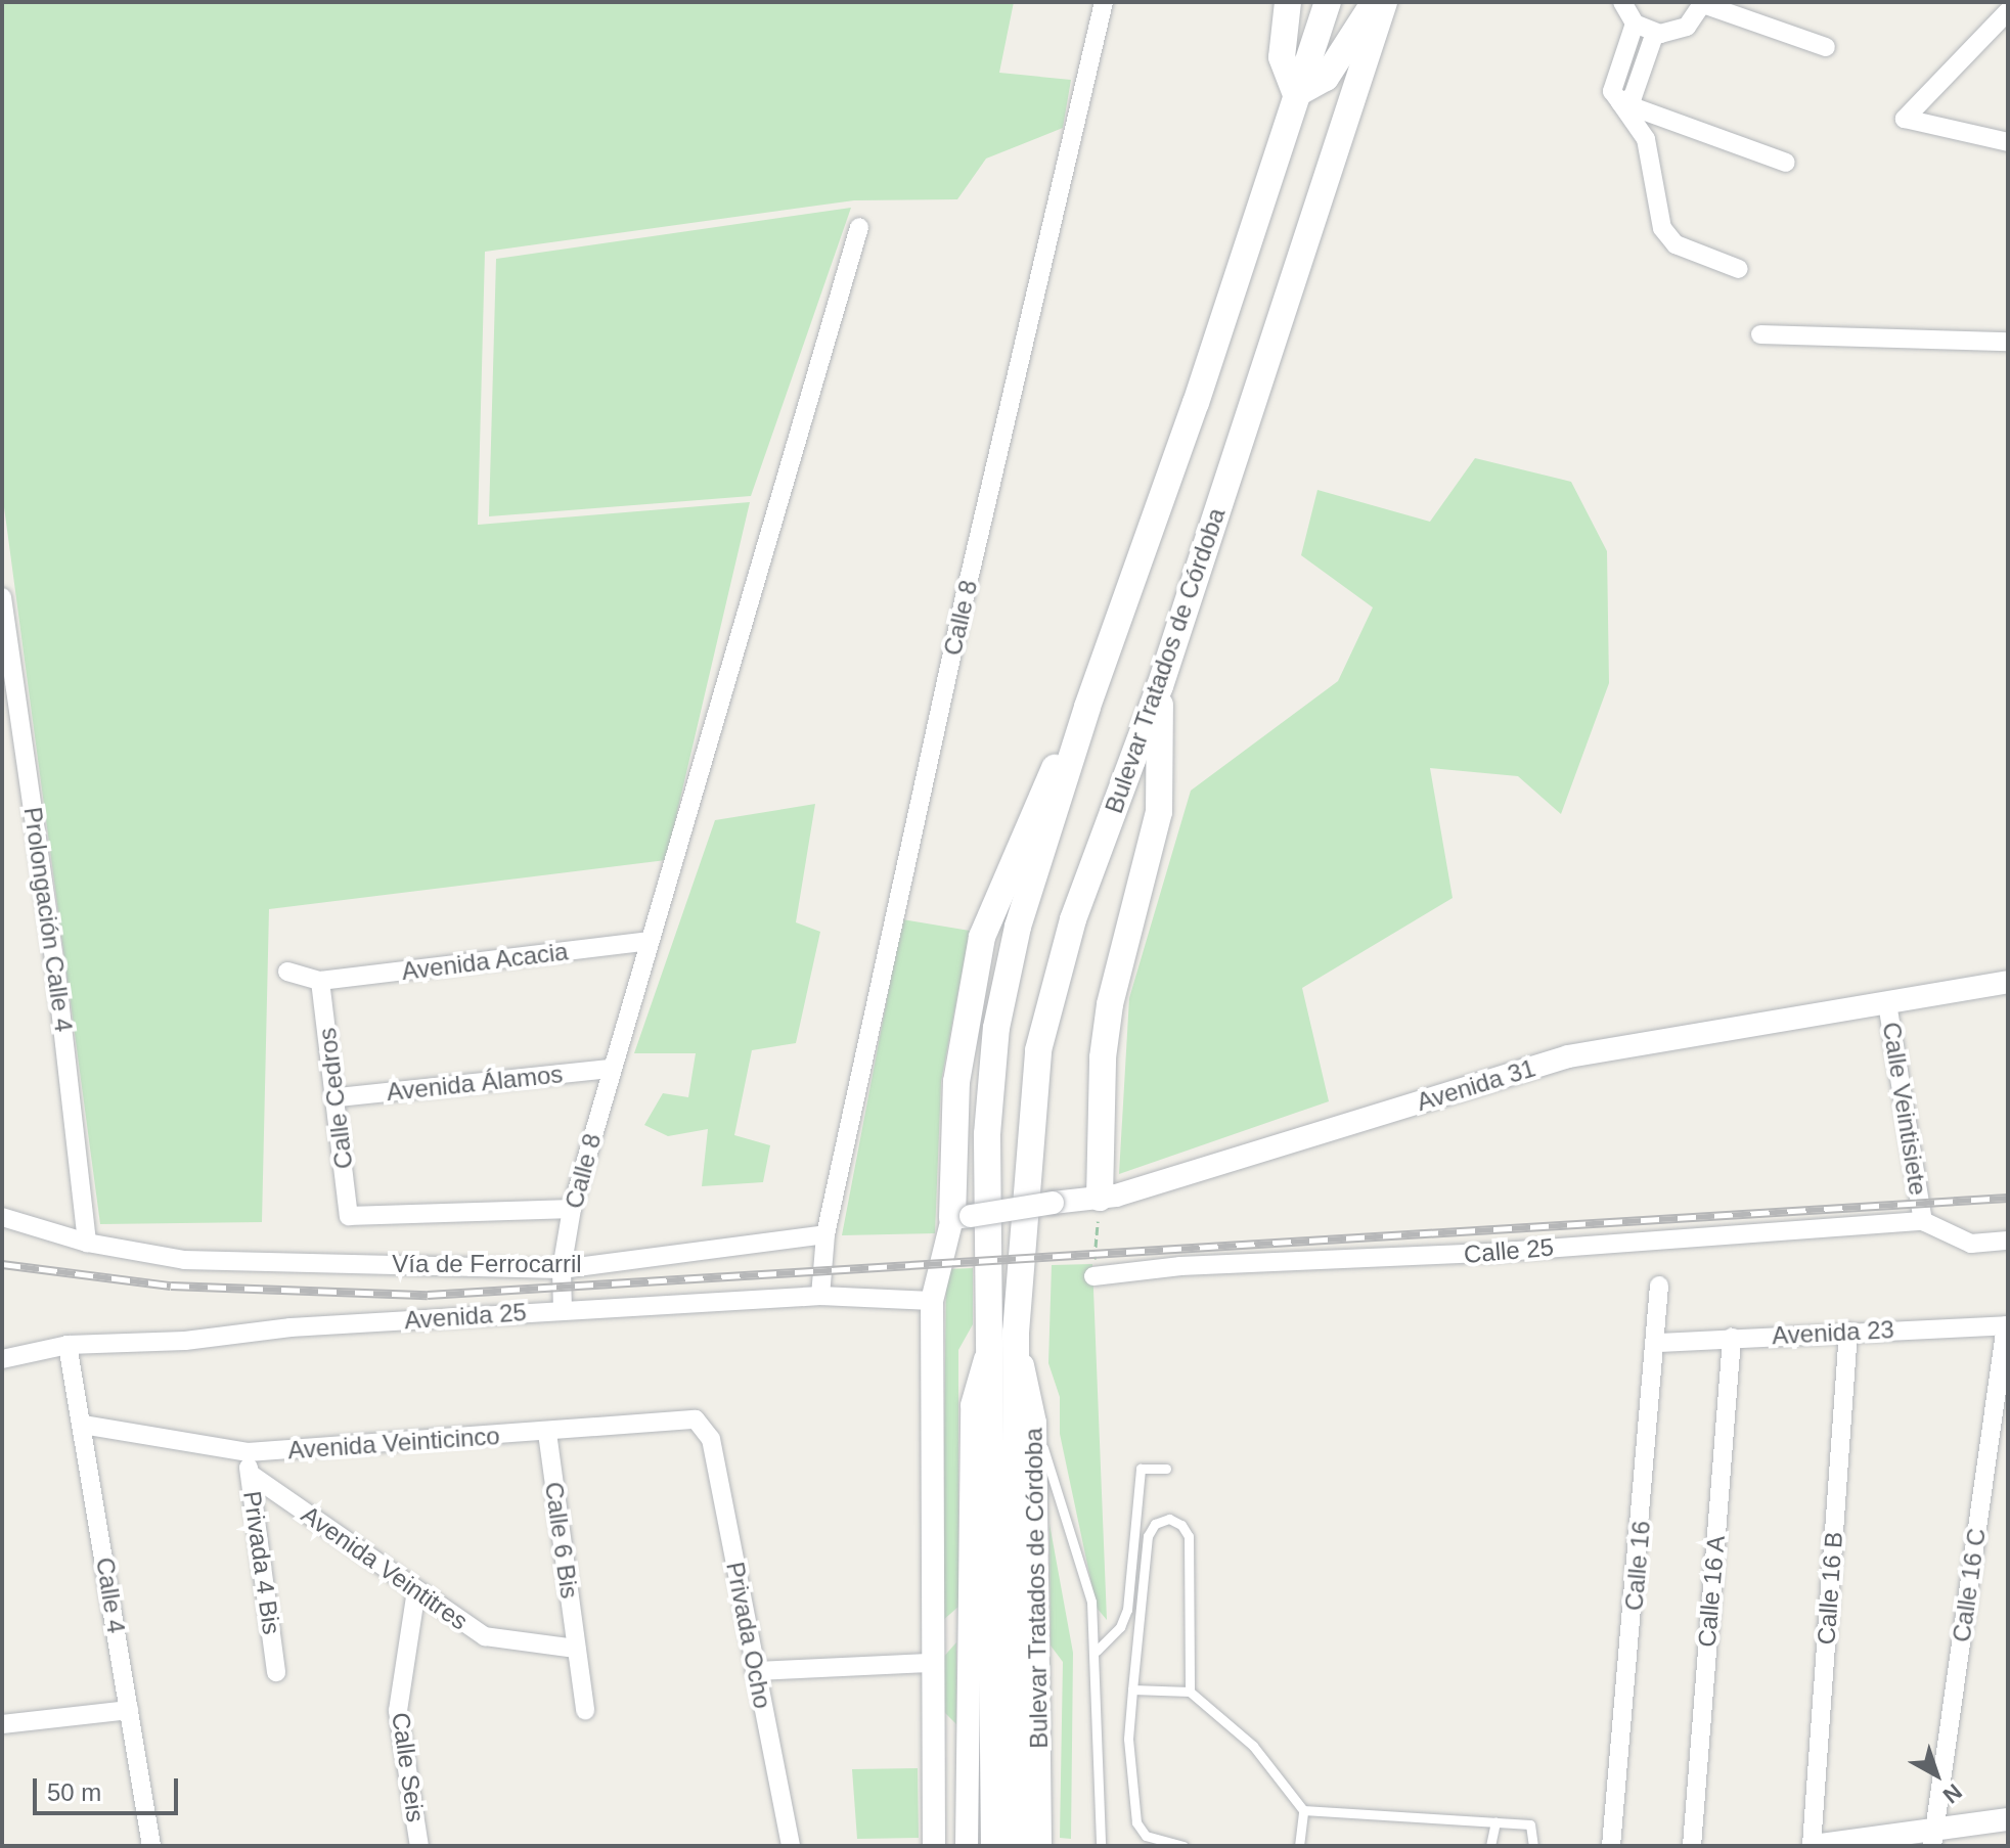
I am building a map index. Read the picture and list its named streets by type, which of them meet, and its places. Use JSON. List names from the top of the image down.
{
  "streets": {
    "main road": ["Bulevar Tratados de Córdoba"],
    "street": [
      "Calle 8",
      "Prolongación Calle 4",
      "Avenida Acacia",
      "Avenida Álamos",
      "Avenida 31",
      "Calle Cedros",
      "Calle Veintisiete",
      "Calle 25",
      "Vía de Ferrocarril",
      "Avenida 25",
      "Avenida 23",
      "Avenida Veinticinco",
      "Calle 6 Bis",
      "Privada 4 Bis",
      "Calle 16",
      "Avenida Veintitres",
      "Calle 16 C",
      "Calle 16 B",
      "Calle 16 A",
      "Calle 4",
      "Privada Ocho",
      "Calle Seis"
    ]
  },
  "crossings": [
    ["Calle 8", "Avenida Acacia"],
    ["Calle 8", "Avenida Álamos"],
    ["Calle 8", "Calle Cedros"],
    ["Calle 8", "Vía de Ferrocarril"],
    ["Calle 8", "Avenida 25"],
    ["Prolongación Calle 4", "Vía de Ferrocarril"],
    ["Avenida Acacia", "Calle Cedros"],
    ["Avenida Álamos", "Calle Cedros"],
    ["Avenida 31", "Calle Veintisiete"],
    ["Calle Veintisiete", "Calle 25"],
    ["Avenida 25", "Calle 4"],
    ["Avenida 23", "Calle 16"],
    ["Avenida 23", "Calle 16 C"],
    ["Avenida 23", "Calle 16 B"],
    ["Avenida 23", "Calle 16 A"],
    ["Avenida Veinticinco", "Calle 6 Bis"],
    ["Avenida Veinticinco", "Privada 4 Bis"],
    ["Avenida Veinticinco", "Calle 4"],
    ["Avenida Veinticinco", "Privada Ocho"],
    ["Calle 6 Bis", "Avenida Veintitres"],
    ["Privada 4 Bis", "Avenida Veintitres"],
    ["Avenida Veintitres", "Calle Seis"]
  ],
  "scale_bar": "50 m",
  "north": "bottom right"
}
